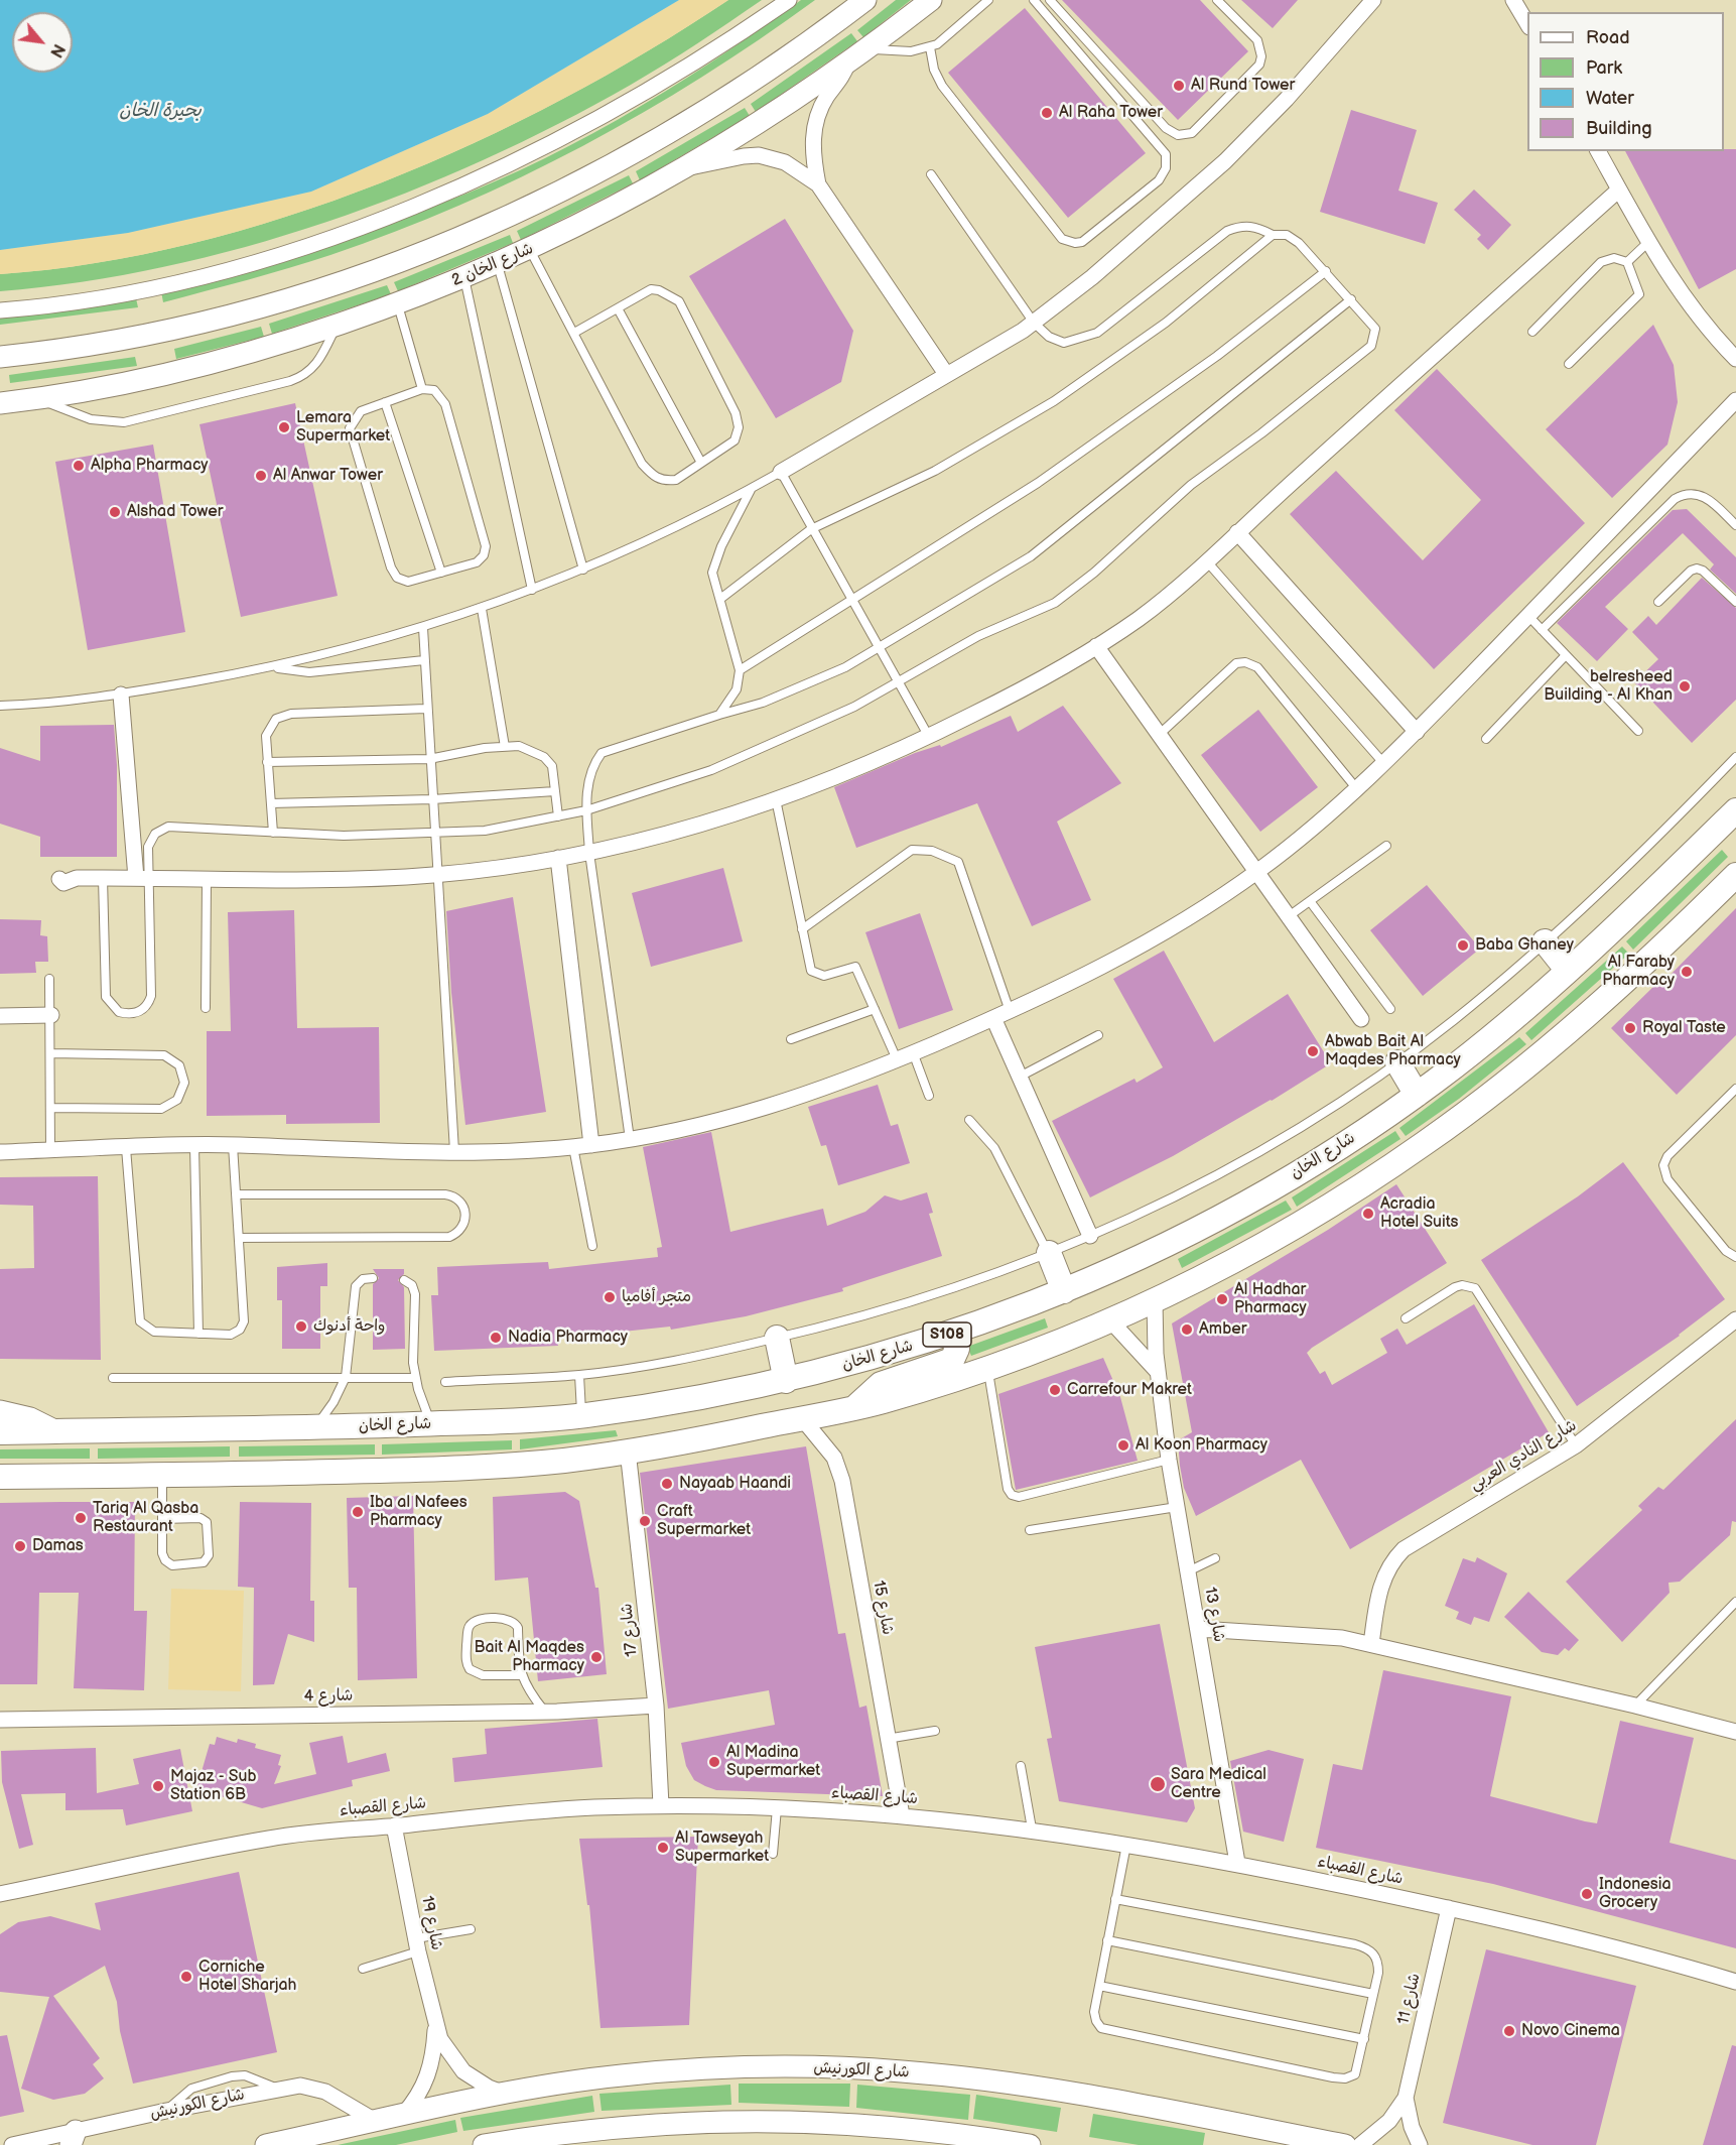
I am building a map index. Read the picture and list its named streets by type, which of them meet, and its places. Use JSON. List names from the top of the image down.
{
  "streets": {
    "main road": [
      "شارع الخان 2",
      "شارع الخان",
      "S108",
      "شارع الكورنيش"
    ],
    "street": [
      "شارع النادي العربي",
      "شارع 15",
      "شارع 13",
      "شارع 17",
      "شارع 4",
      "شارع القصباء",
      "شارع 19",
      "شارع 11"
    ]
  },
  "crossings": [
    ["شارع 15", "شارع القصباء"],
    ["شارع 13", "شارع القصباء"],
    ["شارع 17", "شارع 4"],
    ["شارع 17", "شارع القصباء"],
    ["شارع القصباء", "شارع 19"],
    ["شارع القصباء", "شارع 11"],
    ["شارع 19", "شارع الكورنيش"]
  ],
  "water": ["بحيرة الخان"],
  "places": [
    "Al Rund Tower",
    "Al Raha Tower",
    "Lemara Supermarket",
    "Alpha Pharmacy",
    "Al Anwar Tower",
    "Alshad Tower",
    "belresheed Building - Al Khan",
    "Baba Ghaney",
    "Al Faraby Pharmacy",
    "Royal Taste",
    "Abwab Bait Al Maqdes Pharmacy",
    "Acradia Hotel Suits",
    "متجر أفاميا",
    "Al Hadhar Pharmacy",
    "واحة أدنوك",
    "Amber",
    "Nadia Pharmacy",
    "Carrefour Makret",
    "Al Koon Pharmacy",
    "Nayaab Haandi",
    "Iba al Nafees Pharmacy",
    "Tariq Al Qasba Restaurant",
    "Craft Supermarket",
    "Damas",
    "Bait Al Maqdes Pharmacy",
    "Al Madina Supermarket",
    "Sara Medical Centre",
    "Majaz - Sub Station 6B",
    "Al Tawseyah Supermarket",
    "Indonesia Grocery",
    "Corniche Hotel Sharjah",
    "Novo Cinema"
  ],
  "legend": [
    "Road",
    "Park",
    "Water",
    "Building"
  ],
  "north": "bottom right"
}
